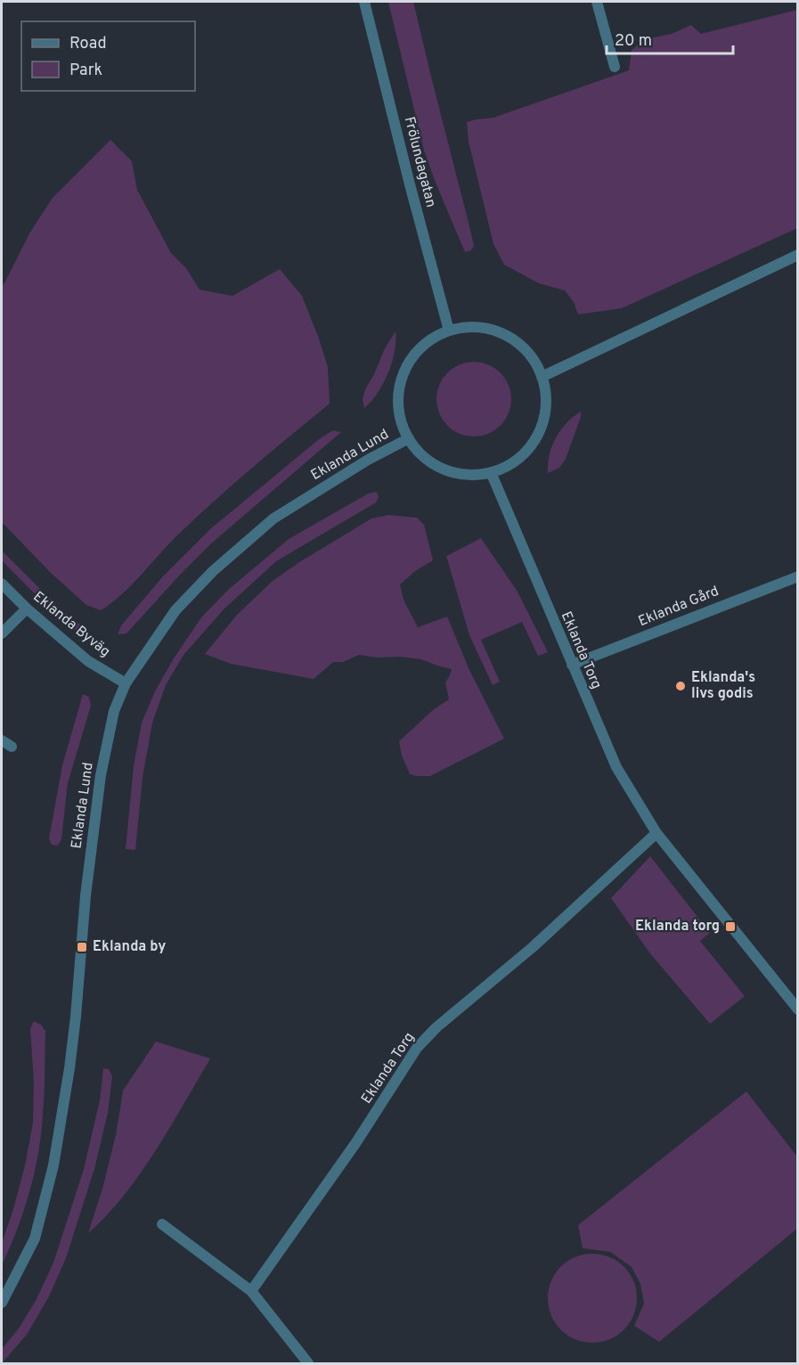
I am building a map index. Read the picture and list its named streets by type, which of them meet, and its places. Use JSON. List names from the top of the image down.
{
  "streets": {
    "street": [
      "Frölundagatan",
      "Eklanda Lund",
      "Eklanda Gård",
      "Eklanda Byväg",
      "Eklanda Torg"
    ]
  },
  "crossings": [
    ["Frölundagatan", "Eklanda Lund"],
    ["Frölundagatan", "Eklanda Torg"],
    ["Eklanda Lund", "Eklanda Byväg"],
    ["Eklanda Lund", "Eklanda Torg"],
    ["Eklanda Gård", "Eklanda Torg"]
  ],
  "places": {
    "other": ["Eklanda's livs godis"],
    "transit": ["Eklanda torg", "Eklanda by"]
  },
  "legend": ["Road", "Park"],
  "scale_bar": "20 m"
}
